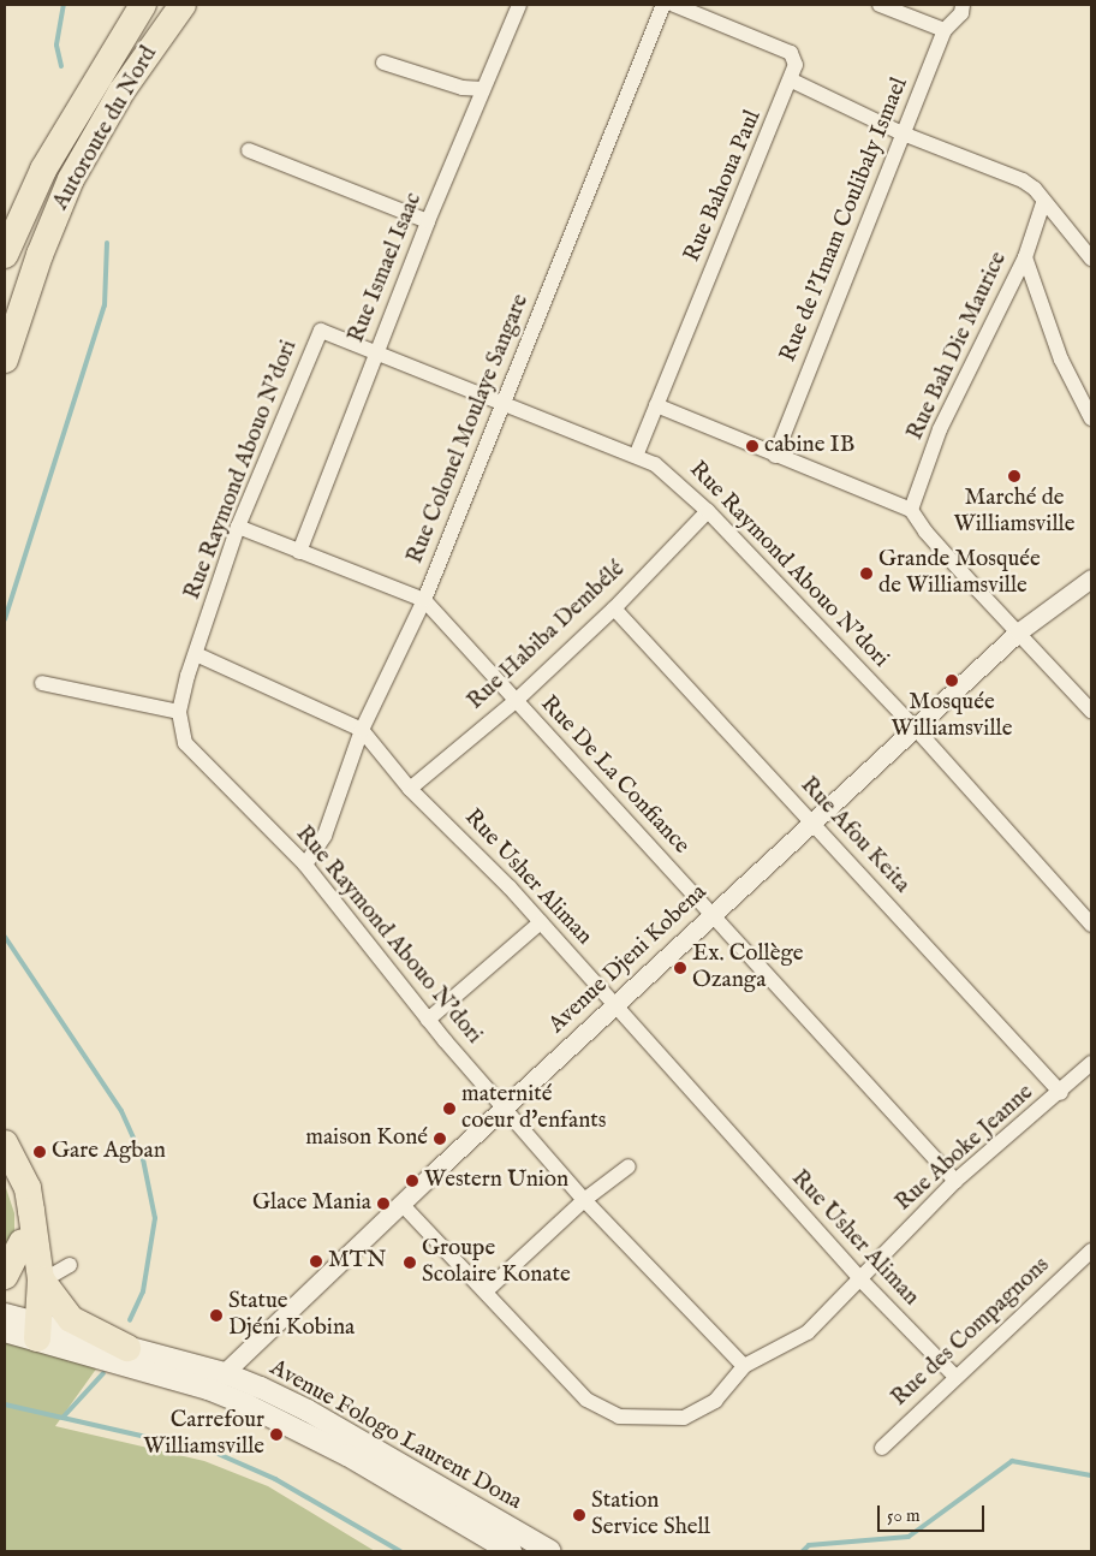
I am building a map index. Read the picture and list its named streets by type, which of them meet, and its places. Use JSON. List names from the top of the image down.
{
  "streets": {
    "highway": ["Autoroute du Nord"],
    "main road": ["Avenue Fologo Laurent Dona"],
    "street": [
      "Rue Bahoua Paul",
      "Rue de l'Imam Coulibaly Ismael",
      "Rue Ismael Isaac",
      "Rue Bah Die Maurice",
      "Rue Colonel Moulaye Sangare",
      "Rue Raymond Abouo N'dori",
      "Rue Habiba Dembélé",
      "Rue De La Confiance",
      "Rue Afou Keita",
      "Rue Usher Aliman",
      "Avenue Djeni Kobena",
      "Rue Aboke Jeanne",
      "Rue des Compagnons"
    ]
  },
  "crossings": [
    ["Rue Bahoua Paul", "Rue Raymond Abouo N'dori"],
    ["Rue Ismael Isaac", "Rue Raymond Abouo N'dori"],
    ["Rue Ismael Isaac", "Rue De La Confiance"],
    ["Rue Colonel Moulaye Sangare", "Rue Raymond Abouo N'dori"],
    ["Rue Colonel Moulaye Sangare", "Rue De La Confiance"],
    ["Rue Colonel Moulaye Sangare", "Rue Usher Aliman"],
    ["Rue Raymond Abouo N'dori", "Rue Habiba Dembélé"],
    ["Rue Raymond Abouo N'dori", "Rue De La Confiance"],
    ["Rue Raymond Abouo N'dori", "Rue Usher Aliman"],
    ["Rue Raymond Abouo N'dori", "Avenue Djeni Kobena"],
    ["Rue Raymond Abouo N'dori", "Rue Aboke Jeanne"],
    ["Rue Habiba Dembélé", "Rue De La Confiance"],
    ["Rue Habiba Dembélé", "Rue Afou Keita"],
    ["Rue Habiba Dembélé", "Rue Usher Aliman"],
    ["Rue De La Confiance", "Avenue Djeni Kobena"],
    ["Rue De La Confiance", "Rue Aboke Jeanne"],
    ["Rue Afou Keita", "Avenue Djeni Kobena"],
    ["Rue Afou Keita", "Rue Aboke Jeanne"],
    ["Rue Usher Aliman", "Avenue Djeni Kobena"],
    ["Rue Usher Aliman", "Rue Aboke Jeanne"],
    ["Rue Usher Aliman", "Rue des Compagnons"],
    ["Avenue Djeni Kobena", "Rue Aboke Jeanne"],
    ["Avenue Djeni Kobena", "Avenue Fologo Laurent Dona"]
  ],
  "places": [
    "cabine IB",
    "Marché de Williamsville",
    "Grande Mosquée de Williamsville",
    "Mosquée Williamsville",
    "Ex. Collège Ozanga",
    "maternité coeur d'enfants",
    "maison Koné",
    "Gare Agban",
    "Western Union",
    "Glace Mania",
    "MTN",
    "Groupe Scolaire Konate",
    "Statue Djéni Kobina",
    "Carrefour Williamsville",
    "Station Service Shell"
  ],
  "scale_bar": "50 m"
}
